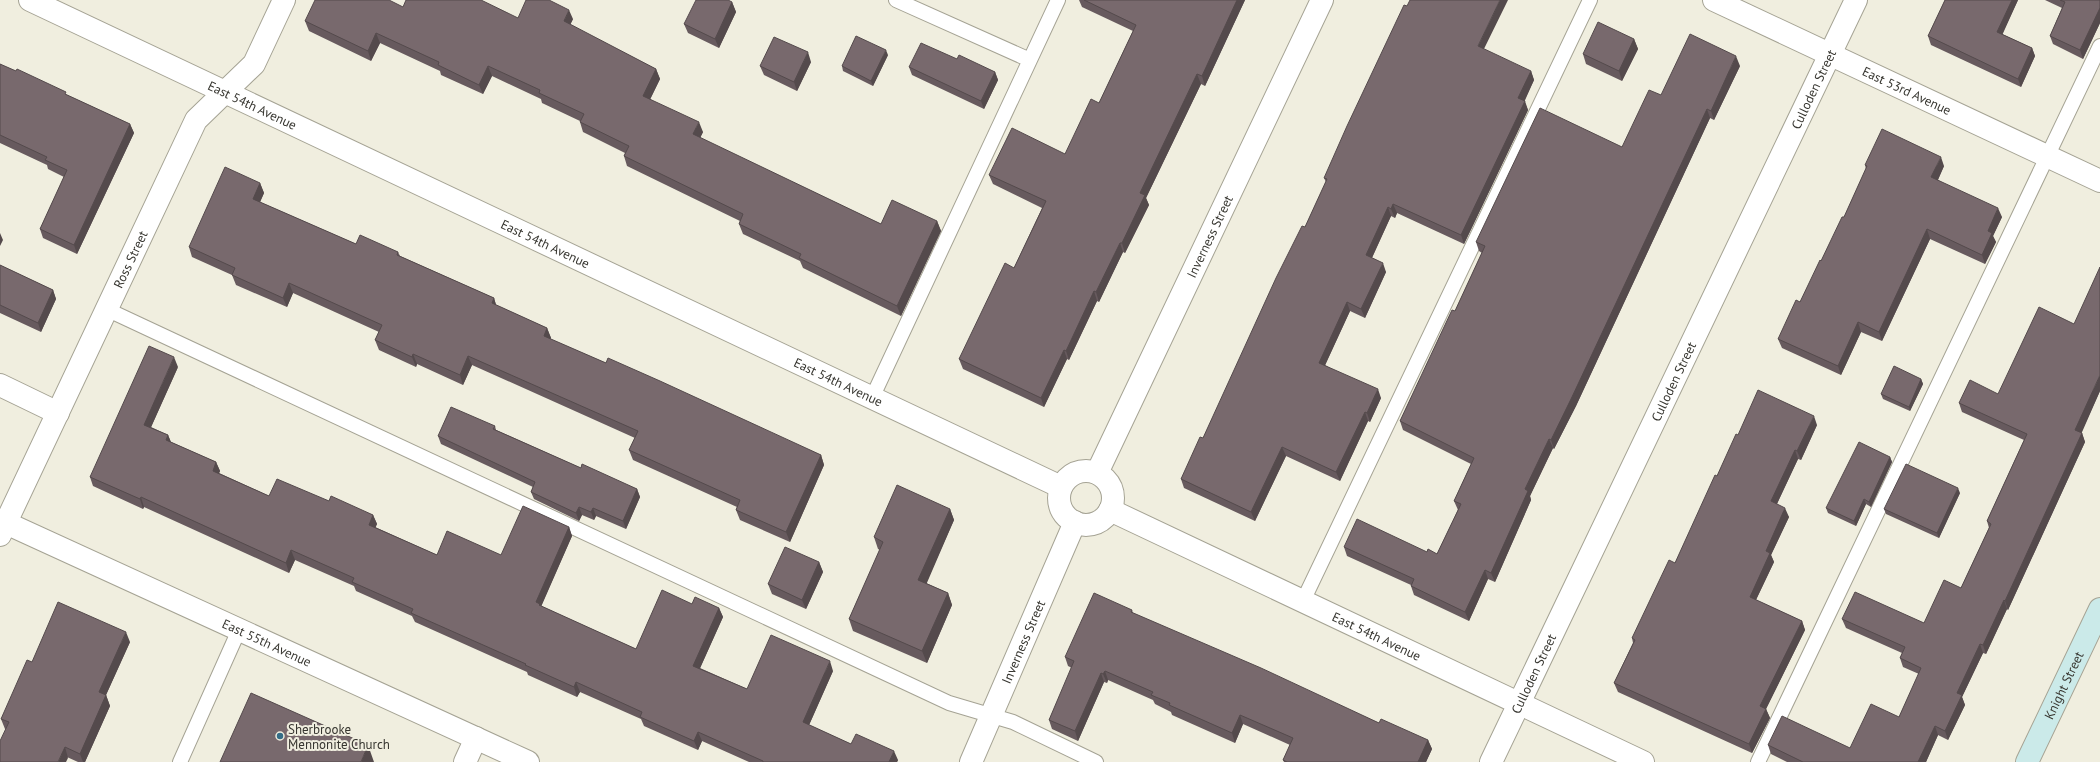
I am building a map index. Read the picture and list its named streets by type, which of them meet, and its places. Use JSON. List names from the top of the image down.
{
  "streets": {
    "main road": ["Knight Street"],
    "street": [
      "Culloden Street",
      "East 53rd Avenue",
      "East 54th Avenue",
      "Inverness Street",
      "Ross Street",
      "East 55th Avenue"
    ]
  },
  "crossings": [
    ["Culloden Street", "East 53rd Avenue"],
    ["Culloden Street", "East 54th Avenue"],
    ["East 54th Avenue", "Inverness Street"],
    ["East 54th Avenue", "Ross Street"],
    ["Ross Street", "East 55th Avenue"]
  ],
  "places": ["Sherbrooke Mennonite Church"]
}
